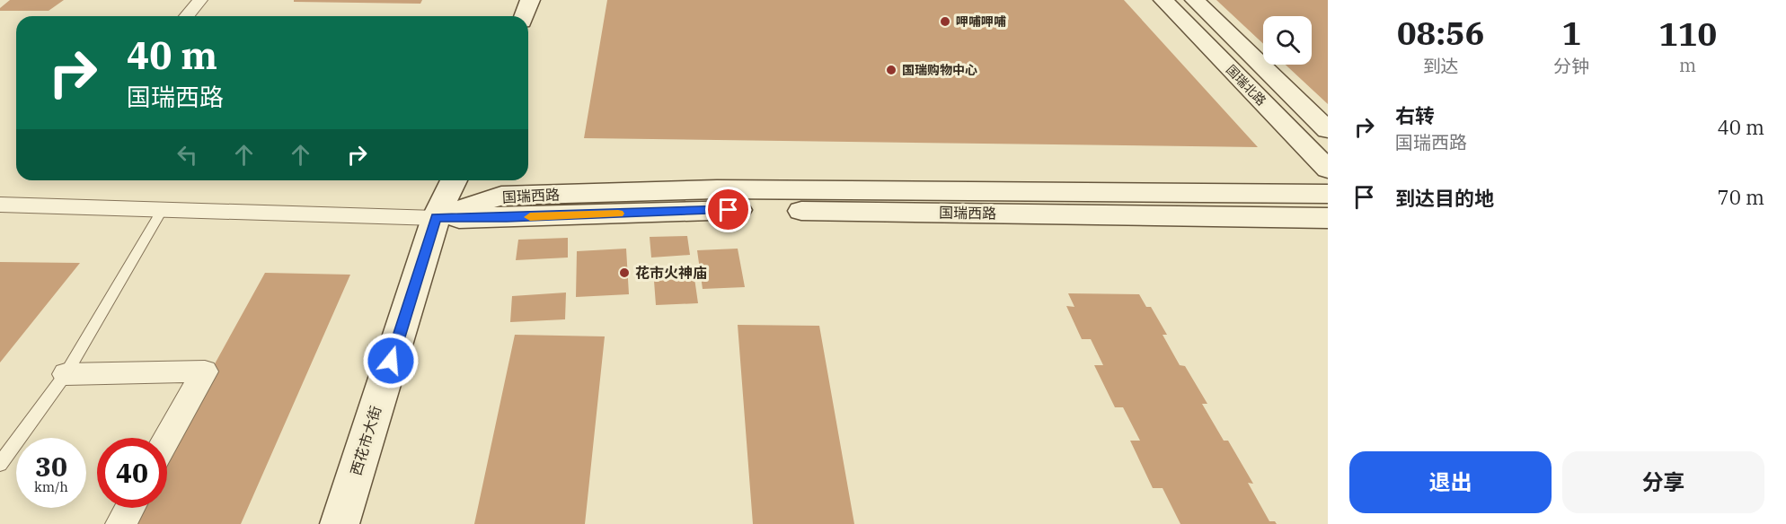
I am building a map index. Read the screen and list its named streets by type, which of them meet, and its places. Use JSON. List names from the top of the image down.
{
  "streets": {
    "street": ["国瑞北路", "国瑞西路", "西花市大街"]
  },
  "crossings": [
    ["国瑞西路", "西花市大街"]
  ],
  "places": ["呷哺呷哺", "国瑞购物中心", "花市火神庙"],
  "page": {
    "eta": [
      "08:56",
      "到达",
      "1",
      "分钟",
      "110",
      "m"
    ],
    "turn": ["40 m", "国瑞西路"],
    "list": [
      {
        "name": "右转",
        "note": "国瑞西路",
        "value": "40 m"
      },
      {
        "name": "到达目的地",
        "value": "70 m"
      }
    ],
    "speed": "30 km/h",
    "limit": "40",
    "buttons": ["退出", "分享"]
  }
}
